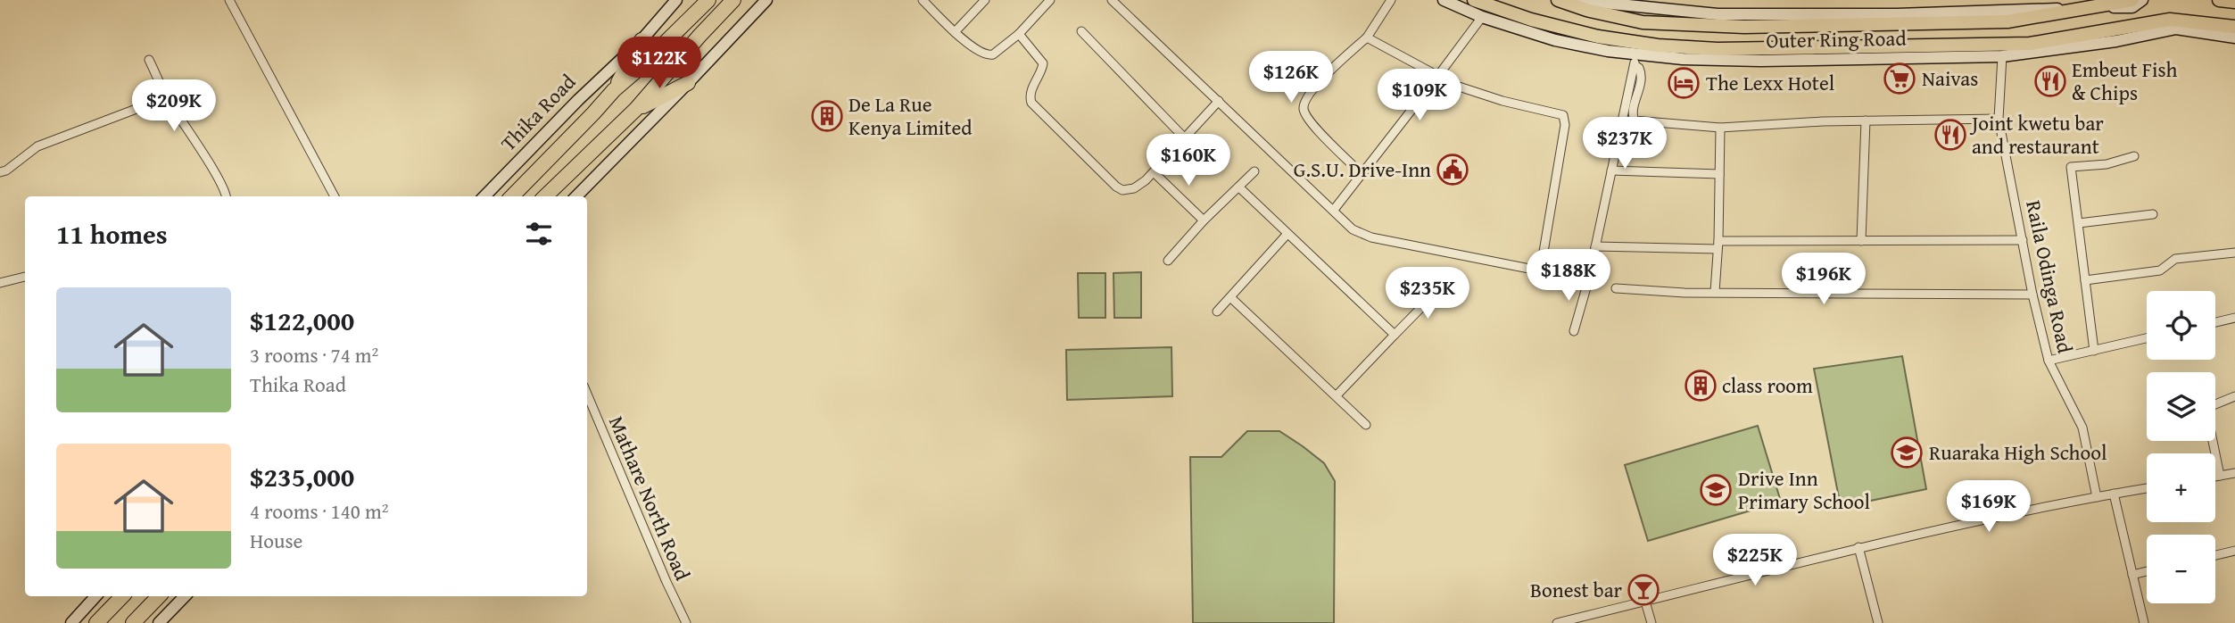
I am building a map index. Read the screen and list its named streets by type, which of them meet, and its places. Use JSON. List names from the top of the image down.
{
  "streets": {
    "highway": ["Thika Road"],
    "main road": ["Outer Ring Road"],
    "street": ["Raila Odinga Road", "Mathare North Road"]
  },
  "crossings": [
    ["Outer Ring Road", "Raila Odinga Road"]
  ],
  "places": {
    "supermarket": ["Naivas"],
    "restaurant": ["Embeut Fish & Chips", "Joint kwetu bar and restaurant"],
    "hotel": ["The Lexx Hotel"],
    "building": ["De La Rue Kenya Limited", "class room"],
    "public building": ["G.S.U. Drive-Inn"],
    "school or university": ["Ruaraka High School", "Drive Inn Primary School"],
    "bar": ["Bonest bar"]
  },
  "page": {
    "price": [
      "$122K",
      "$126K",
      "$109K",
      "$209K",
      "$237K",
      "$160K",
      "$188K",
      "$196K",
      "$235K",
      "$169K",
      "$225K"
    ],
    "heading": "11 homes",
    "list": [
      {
        "name": "$122,000",
        "note": "3 rooms · 74 m² · Thika Road"
      },
      {
        "name": "$235,000",
        "note": "4 rooms · 140 m² · House"
      }
    ],
    "map_buttons": ["+", "−"]
  }
}
